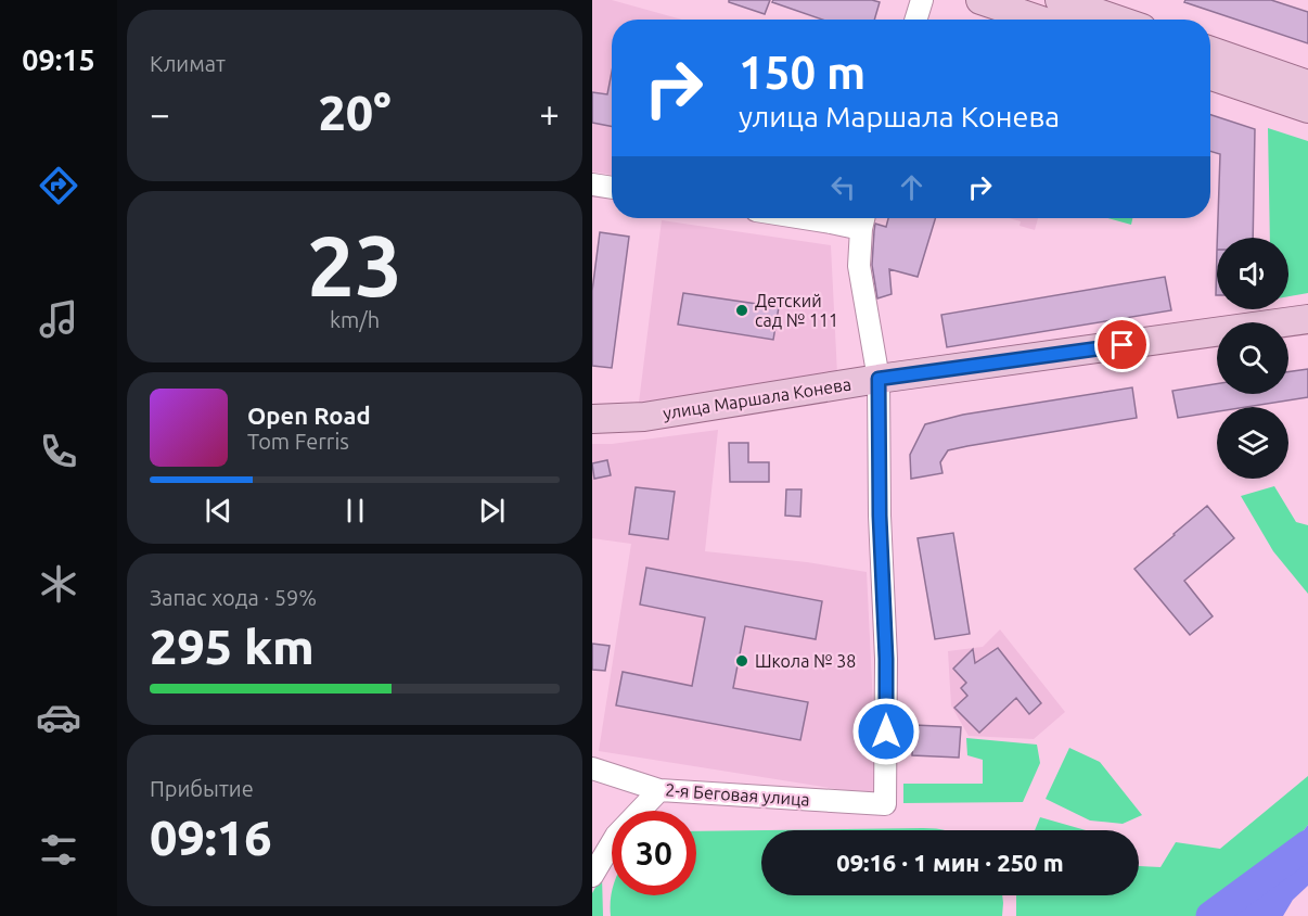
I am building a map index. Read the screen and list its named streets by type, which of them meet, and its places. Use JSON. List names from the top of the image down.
{
  "streets": {
    "main road": ["улица Маршала Конева"],
    "street": ["2-я Беговая улица"]
  },
  "crossings": [
    ["улица Маршала Конева", "2-я Беговая улица"]
  ],
  "places": ["Детский сад № 111", "Школа № 38"],
  "page": {
    "tabs": "09:15",
    "tile": [
      "Климат",
      ["23", "km/h"],
      ["Запас хода · 59%", "295 km"],
      ["Прибытие", "09:16"]
    ],
    "turn": ["150 m", "улица Маршала Конева"],
    "heat": ["−", "20°", "+"],
    "song": ["Open Road", "Tom Ferris"],
    "limit": "30",
    "trip": "09:16 · 1 мин · 250 m"
  }
}
